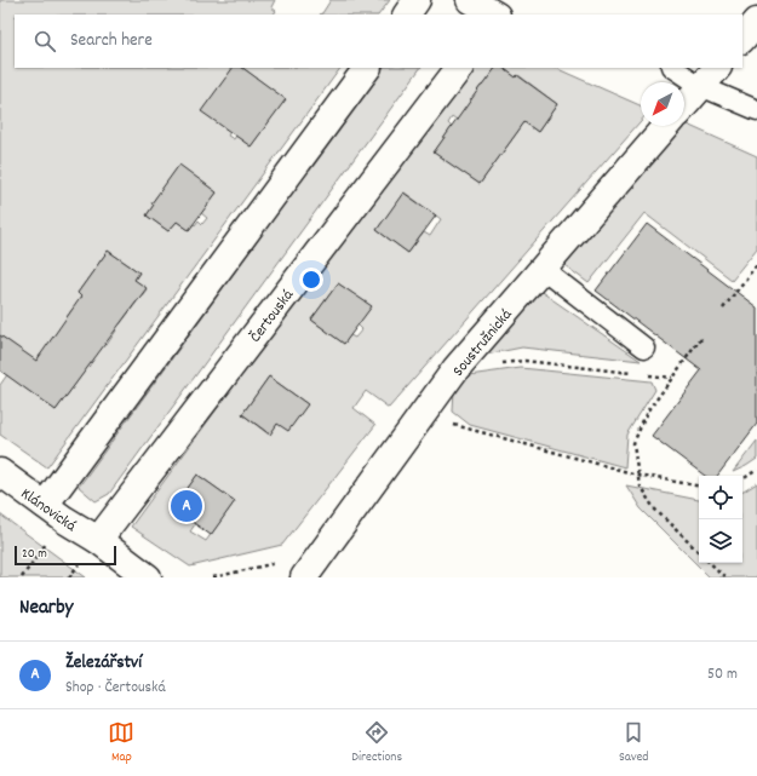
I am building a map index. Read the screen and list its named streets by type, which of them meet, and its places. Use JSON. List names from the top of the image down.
{
  "streets": {
    "street": ["Čertouská", "Soustružnická", "Klánovická"]
  },
  "crossings": [
    ["Čertouská", "Klánovická"]
  ],
  "scale_bar": "20 m",
  "north": "bottom left",
  "page": {
    "search": "Search here",
    "pins": "A",
    "scale": "20 m",
    "heading": "Nearby",
    "list": [
      {
        "mark": "A",
        "name": "Železářství",
        "note": "Shop · Čertouská",
        "value": "50 m"
      }
    ],
    "nav": ["Map", "Directions", "Saved"]
  }
}
